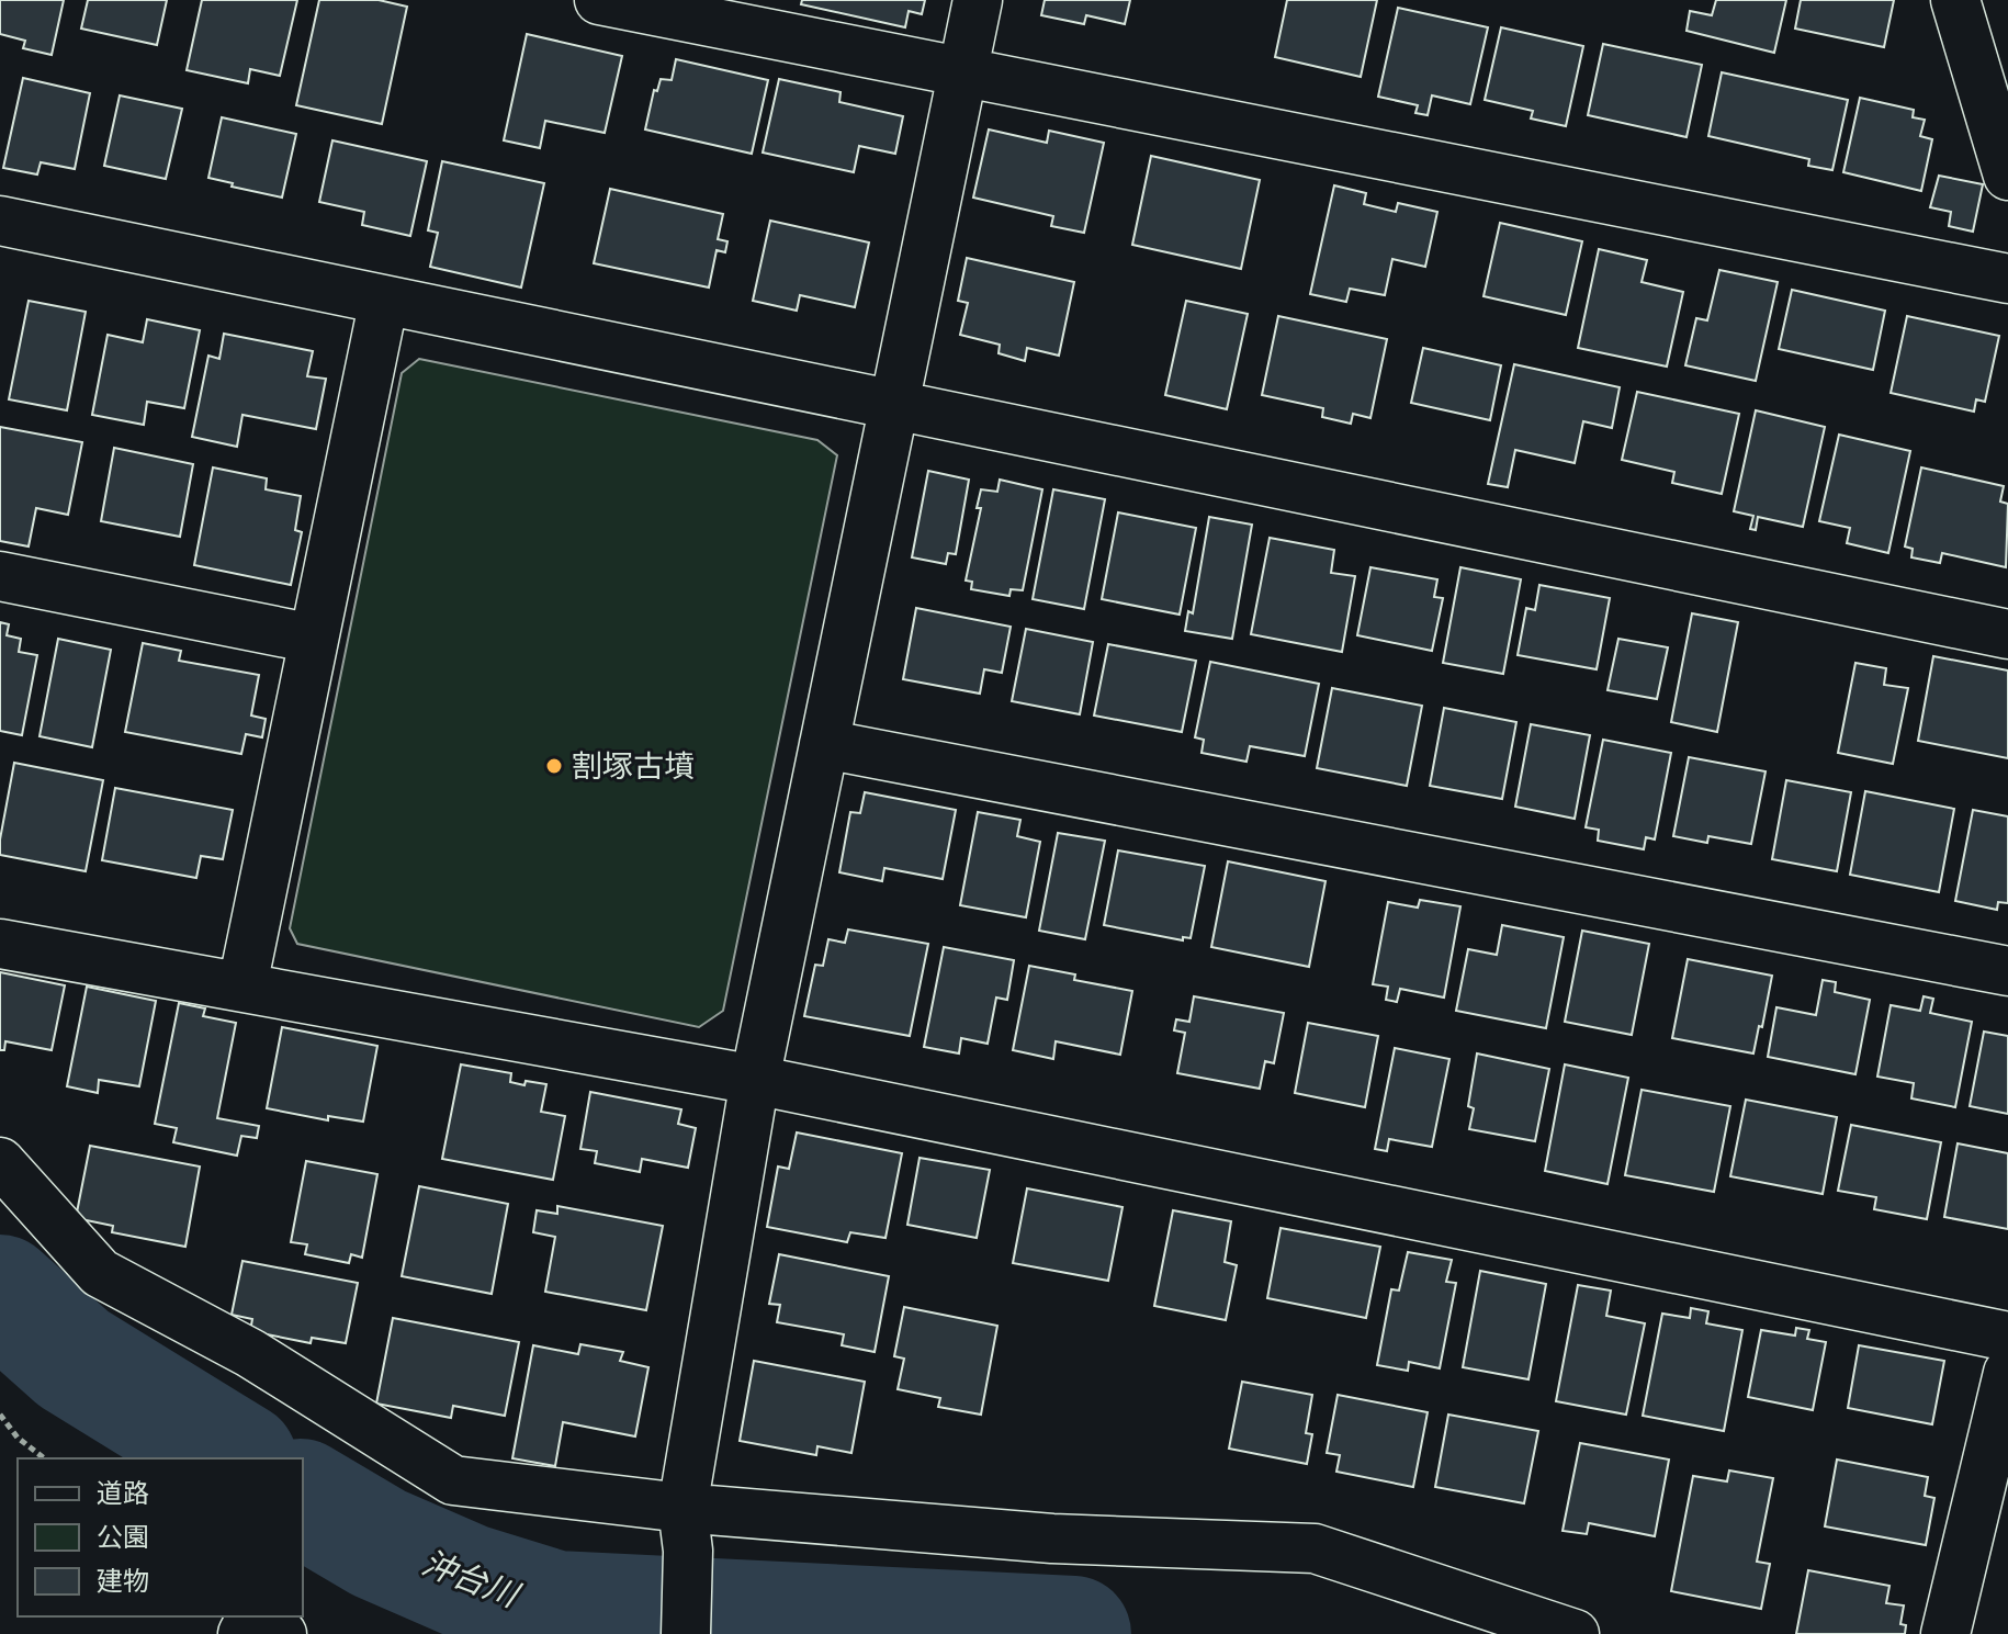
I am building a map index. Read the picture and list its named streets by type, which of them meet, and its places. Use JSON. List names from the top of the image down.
{
  "water": ["沖台川"],
  "places": ["割塚古墳"],
  "legend": ["道路", "公園", "建物"]
}
